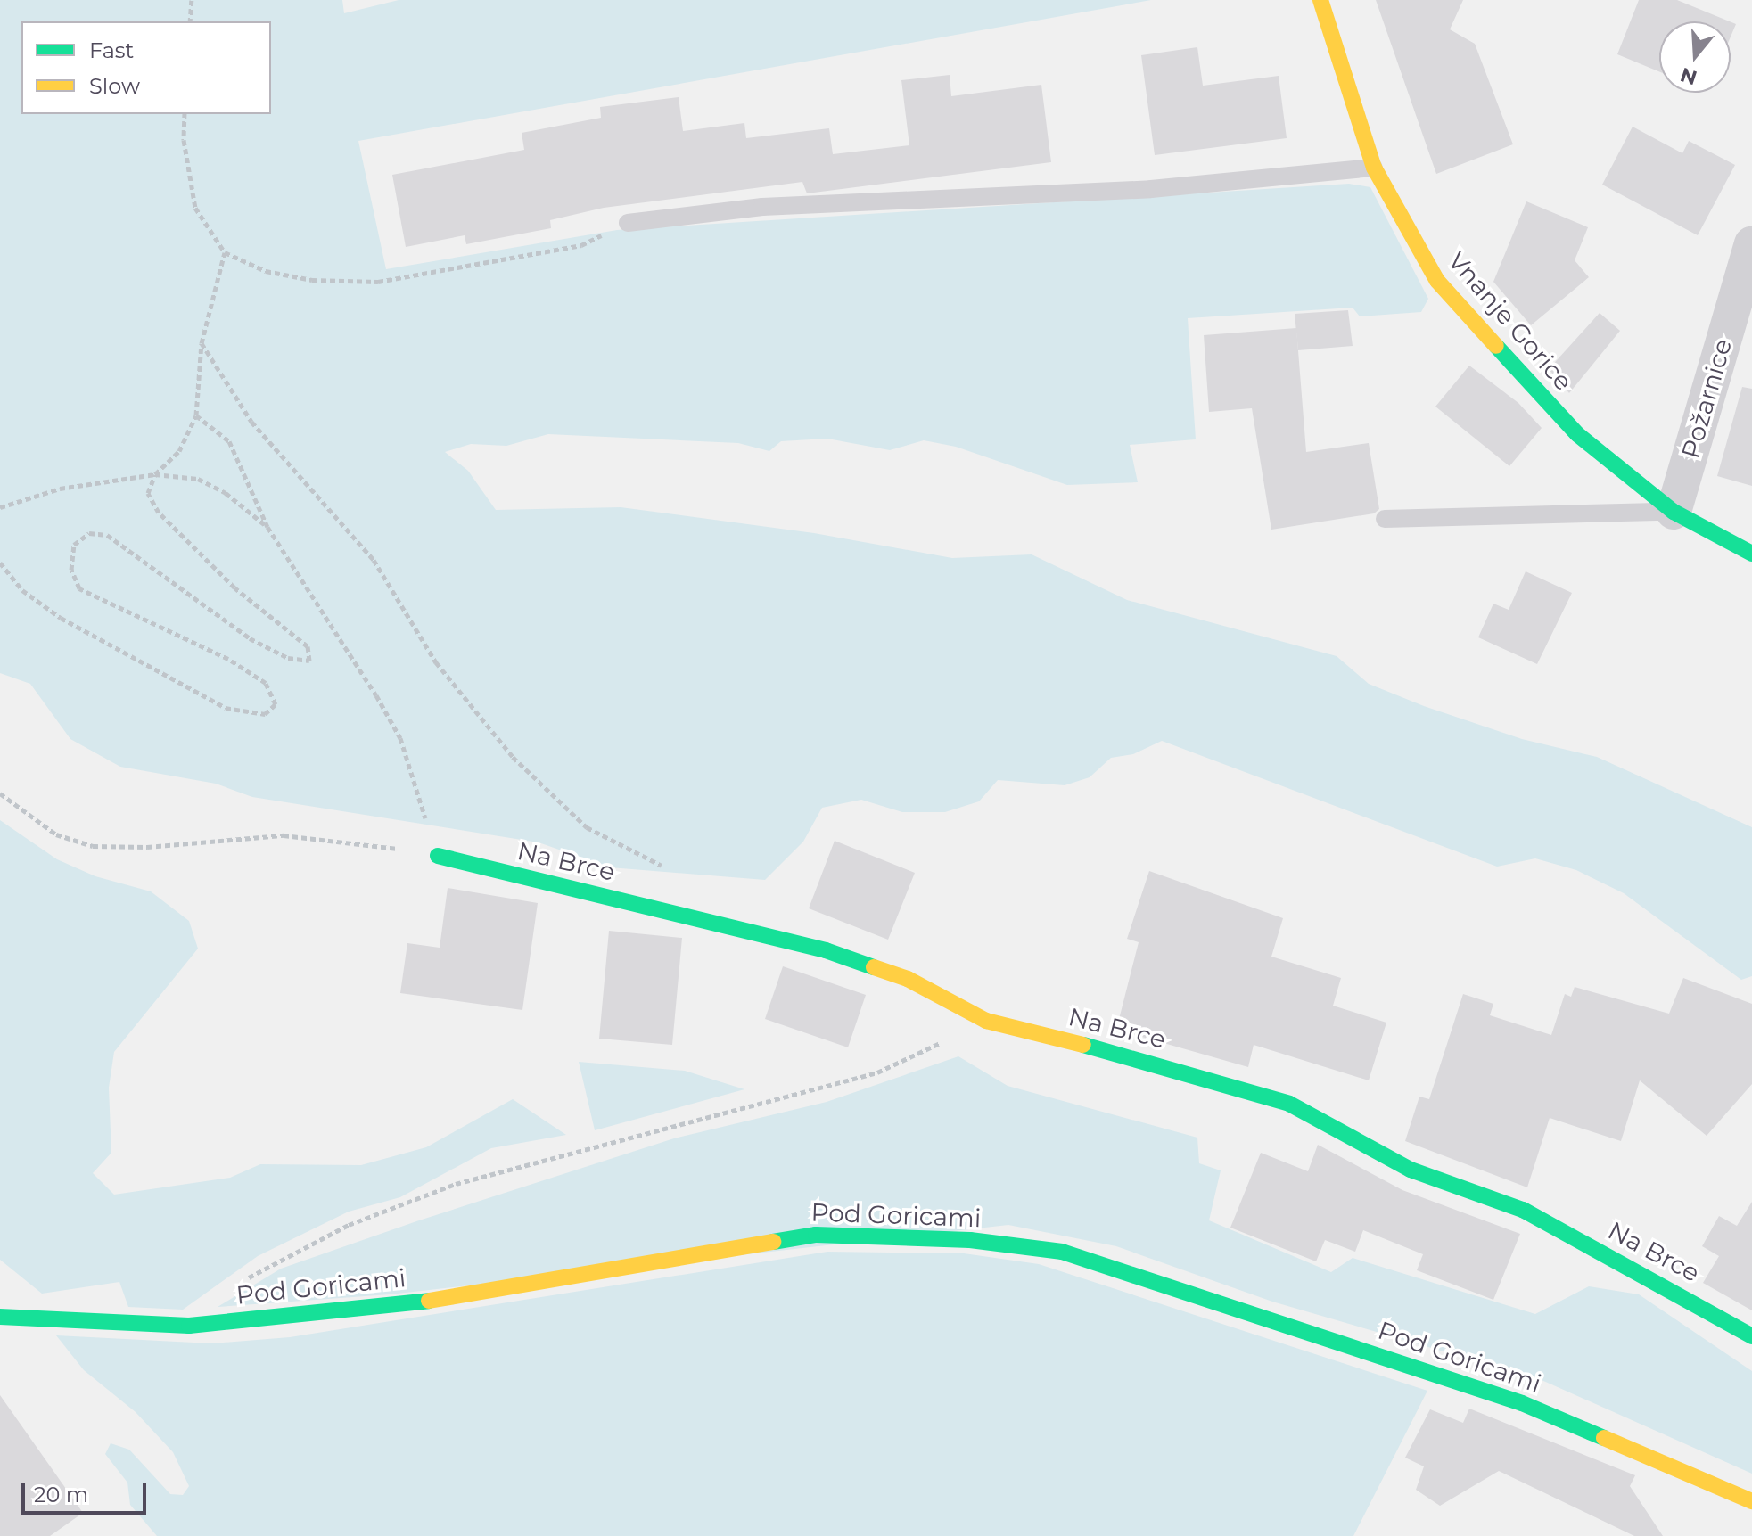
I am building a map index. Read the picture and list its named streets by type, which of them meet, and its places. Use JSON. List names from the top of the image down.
{
  "streets": {
    "street": [
      "Vnanje Gorice",
      "Požarnice",
      "Na Brce",
      "Pod Goricami"
    ]
  },
  "crossings": [
    ["Vnanje Gorice", "Požarnice"]
  ],
  "legend": ["Fast", "Slow"],
  "scale_bar": "20 m",
  "north": "bottom"
}
